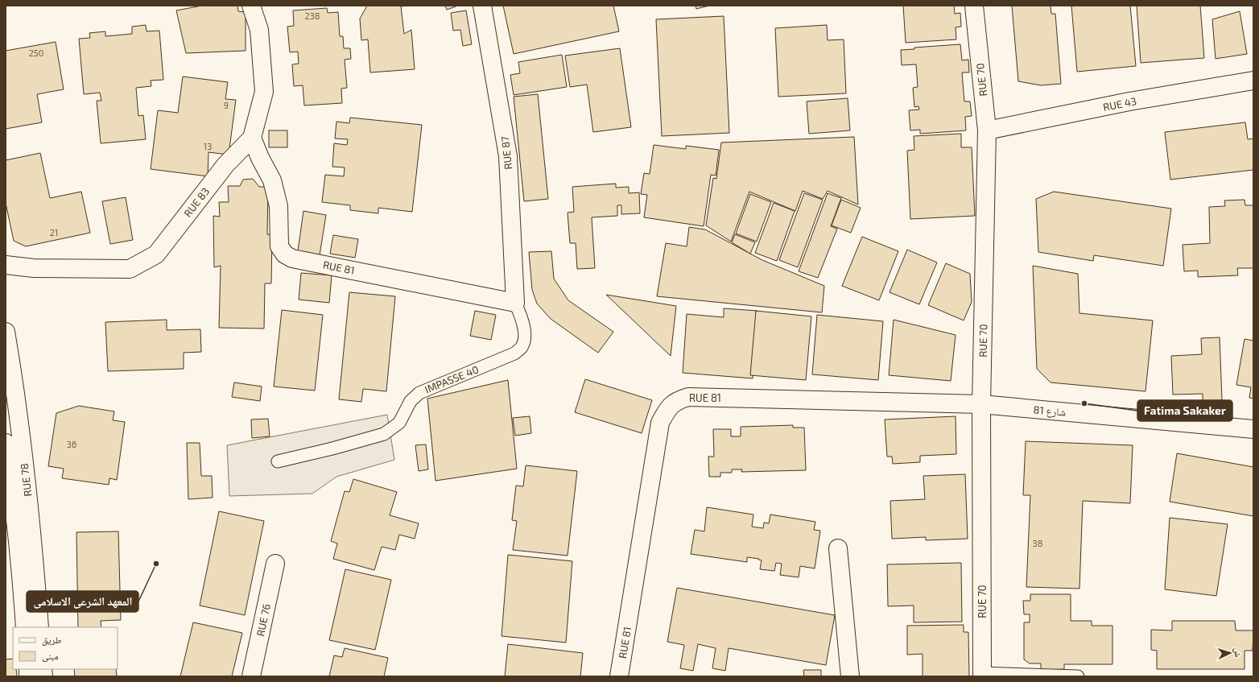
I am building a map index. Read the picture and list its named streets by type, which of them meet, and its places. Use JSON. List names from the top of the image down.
{
  "streets": {
    "street": [
      "RUE 70",
      "RUE 43",
      "RUE 87",
      "RUE 83",
      "RUE 81",
      "شارع 81",
      "RUE 78",
      "RUE 76"
    ],
    "lane": ["IMPASSE 40"]
  },
  "crossings": [
    ["RUE 70", "RUE 43"],
    ["RUE 70", "RUE 81"],
    ["RUE 70", "شارع 81"],
    ["RUE 87", "RUE 81"],
    ["RUE 87", "IMPASSE 40"],
    ["RUE 83", "RUE 81"],
    ["RUE 81", "IMPASSE 40"],
    ["RUE 81", "شارع 81"]
  ],
  "places": ["Fatima Sakaker", "المعهد الشرعى الاسلامى"],
  "house_numbers": [
    "238",
    "250",
    "9",
    "13",
    "21",
    "36",
    "38"
  ],
  "legend": ["طريق", "مبنى"],
  "north": "right"
}
